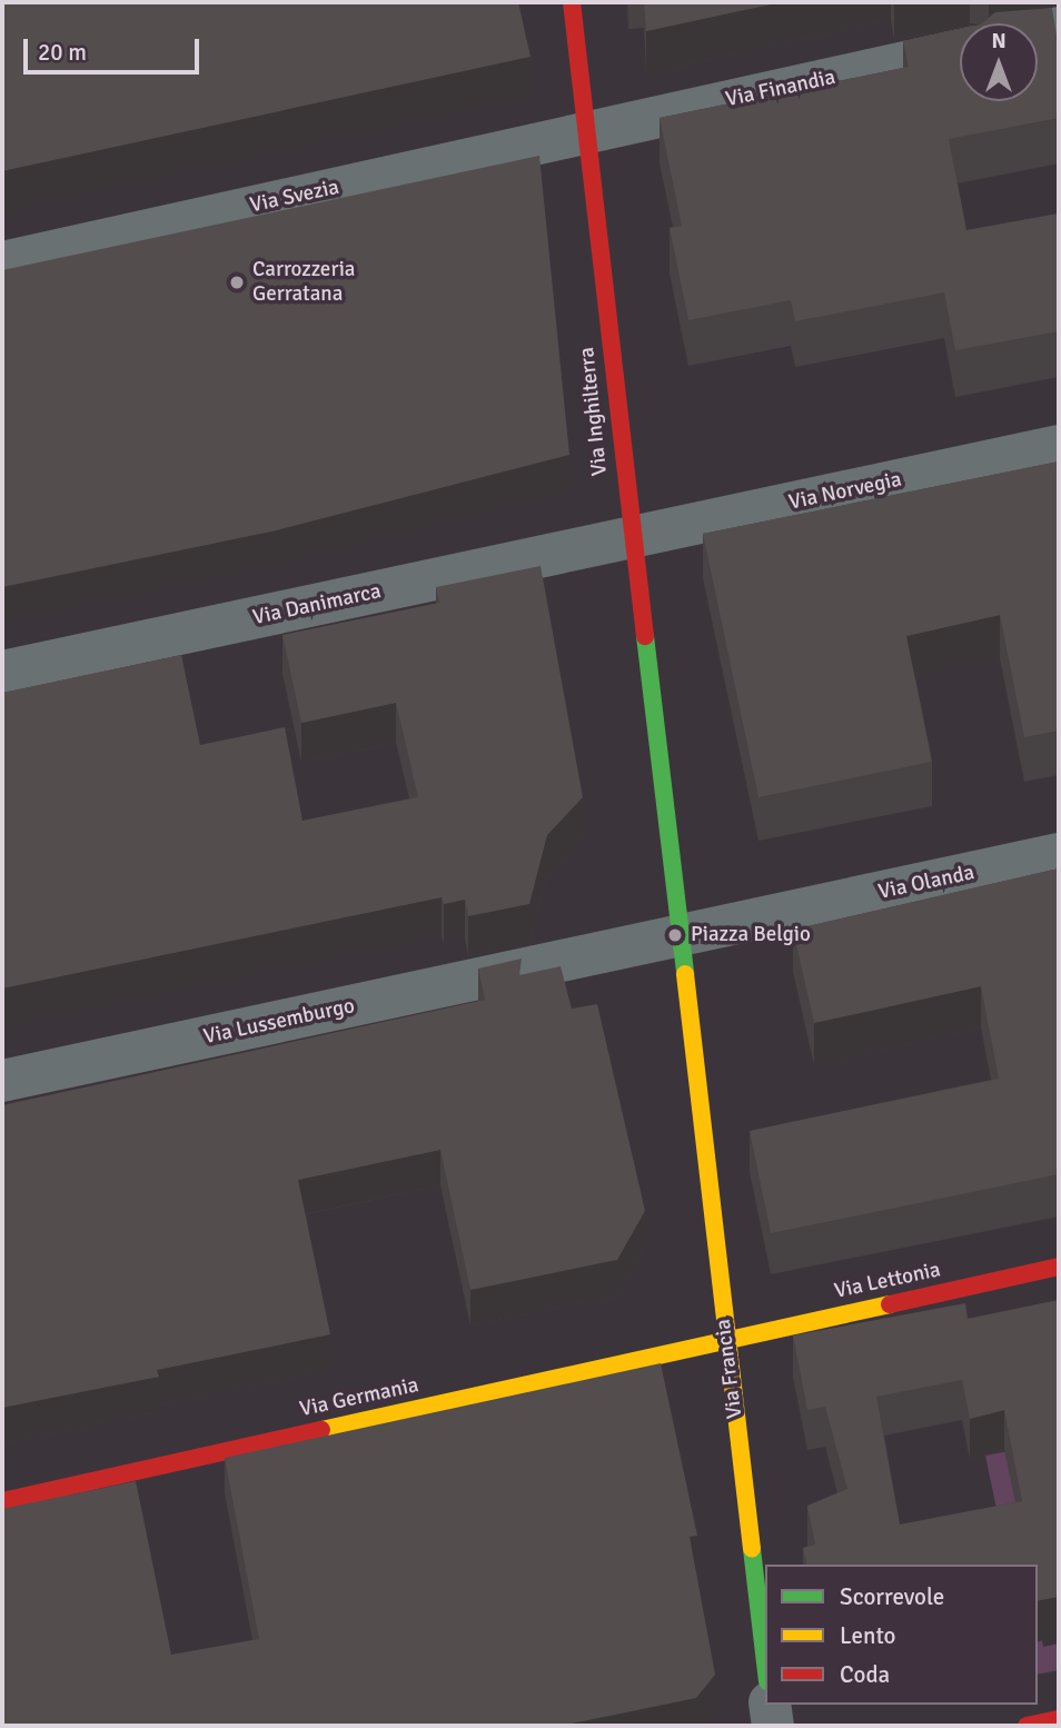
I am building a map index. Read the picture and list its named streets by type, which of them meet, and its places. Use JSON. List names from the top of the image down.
{
  "streets": {
    "street": [
      "Via Finandia",
      "Via Svezia",
      "Via Inghilterra",
      "Via Norvegia",
      "Via Danimarca",
      "Via Olanda",
      "Via Lussemburgo",
      "Via Lettonia",
      "Via Francia",
      "Via Germania"
    ]
  },
  "crossings": [
    ["Via Finandia", "Via Svezia"],
    ["Via Finandia", "Via Inghilterra"],
    ["Via Svezia", "Via Inghilterra"],
    ["Via Inghilterra", "Via Norvegia"],
    ["Via Inghilterra", "Via Danimarca"],
    ["Via Inghilterra", "Via Olanda"],
    ["Via Inghilterra", "Via Lussemburgo"],
    ["Via Inghilterra", "Via Francia"],
    ["Via Norvegia", "Via Danimarca"],
    ["Via Olanda", "Via Lussemburgo"],
    ["Via Olanda", "Via Francia"],
    ["Via Lussemburgo", "Via Francia"],
    ["Via Lettonia", "Via Francia"],
    ["Via Lettonia", "Via Germania"],
    ["Via Francia", "Via Germania"]
  ],
  "places": ["Carrozzeria Gerratana", "Piazza Belgio"],
  "legend": ["Scorrevole", "Lento", "Coda"],
  "scale_bar": "20 m",
  "north": "top"
}
